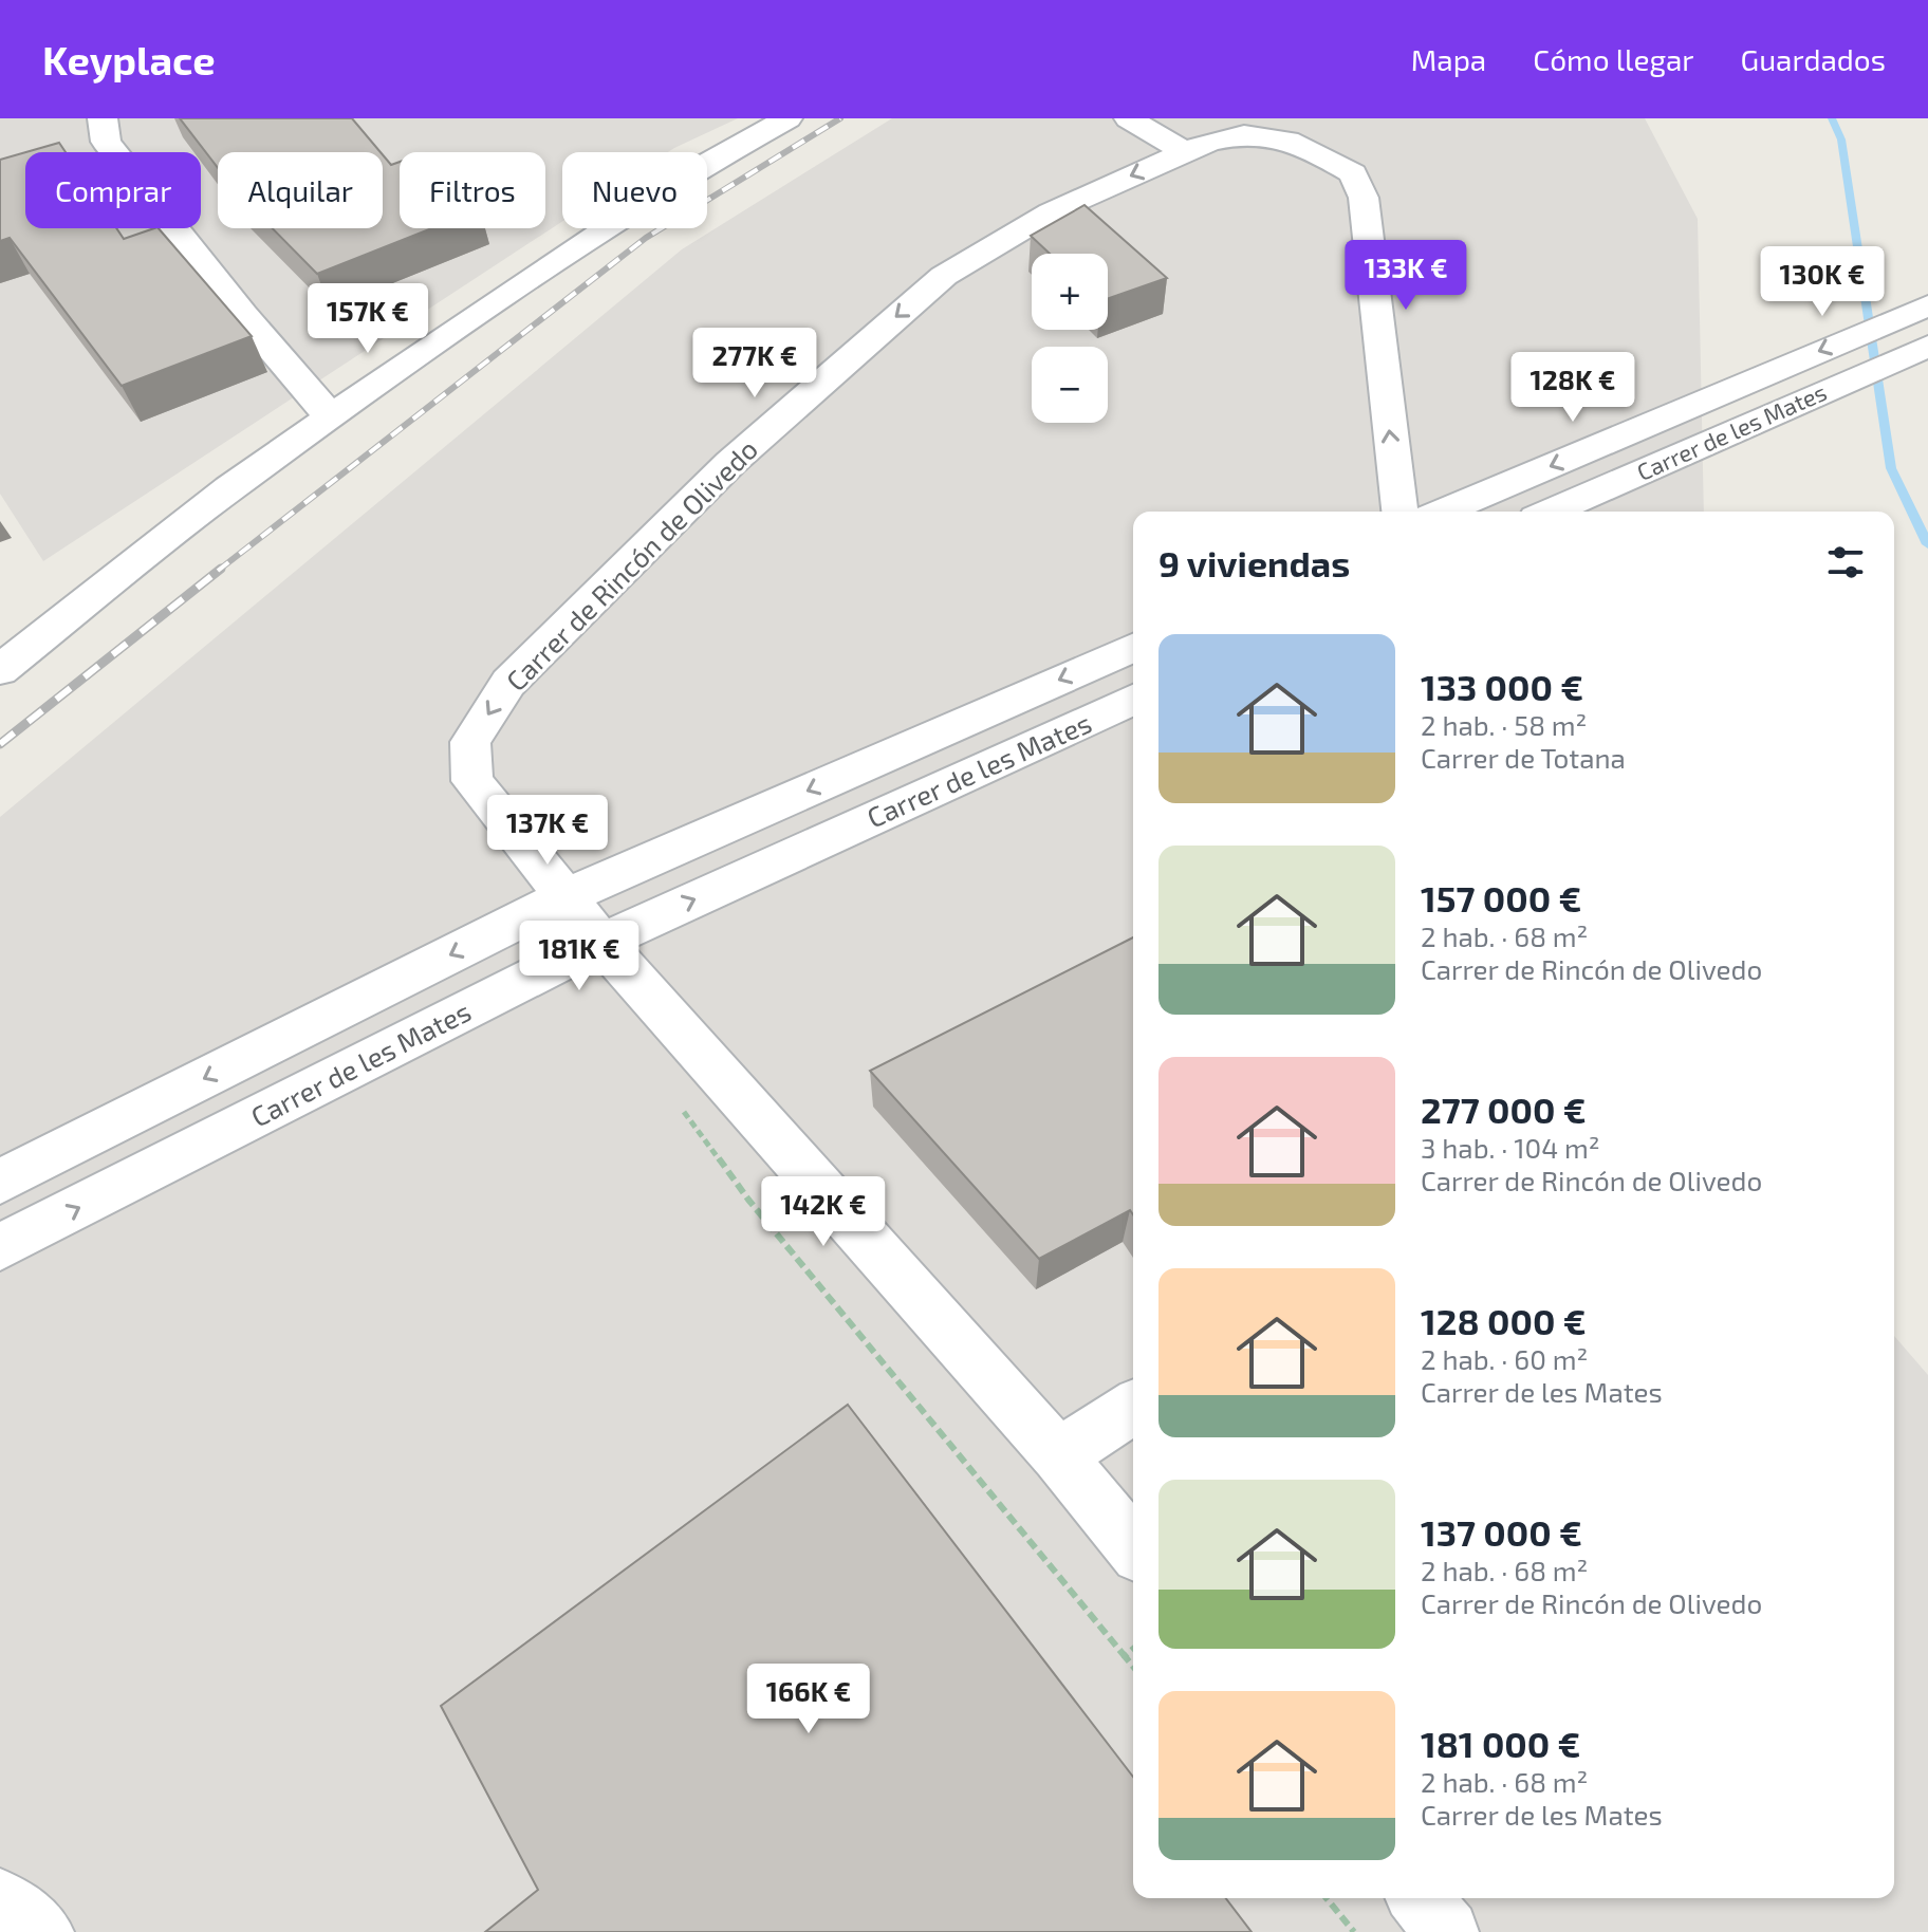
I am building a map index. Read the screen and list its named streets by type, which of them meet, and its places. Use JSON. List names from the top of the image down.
{
  "streets": {
    "street": ["Carrer de les Mates", "Carrer de Rincón de Olivedo"]
  },
  "crossings": [
    ["Carrer de les Mates", "Carrer de Rincón de Olivedo"]
  ],
  "page": {
    "header": "Keyplace",
    "nav": ["Mapa", "Cómo llegar", "Guardados"],
    "chip": [
      "Comprar",
      "Alquilar",
      "Filtros",
      "Nuevo"
    ],
    "price": [
      "133K €",
      "130K €",
      "157K €",
      "277K €",
      "128K €",
      "137K €",
      "181K €",
      "142K €",
      "166K €"
    ],
    "map_buttons": ["+", "−"],
    "heading": "9 viviendas",
    "list": [
      {
        "name": "133 000 €",
        "note": "2 hab. · 58 m² · Carrer de Totana"
      },
      {
        "name": "157 000 €",
        "note": "2 hab. · 68 m² · Carrer de Rincón de Olivedo"
      },
      {
        "name": "277 000 €",
        "note": "3 hab. · 104 m² · Carrer de Rincón de Olivedo"
      },
      {
        "name": "128 000 €",
        "note": "2 hab. · 60 m² · Carrer de les Mates"
      },
      {
        "name": "137 000 €",
        "note": "2 hab. · 68 m² · Carrer de Rincón de Olivedo"
      },
      {
        "name": "181 000 €",
        "note": "2 hab. · 68 m² · Carrer de les Mates"
      }
    ]
  }
}
